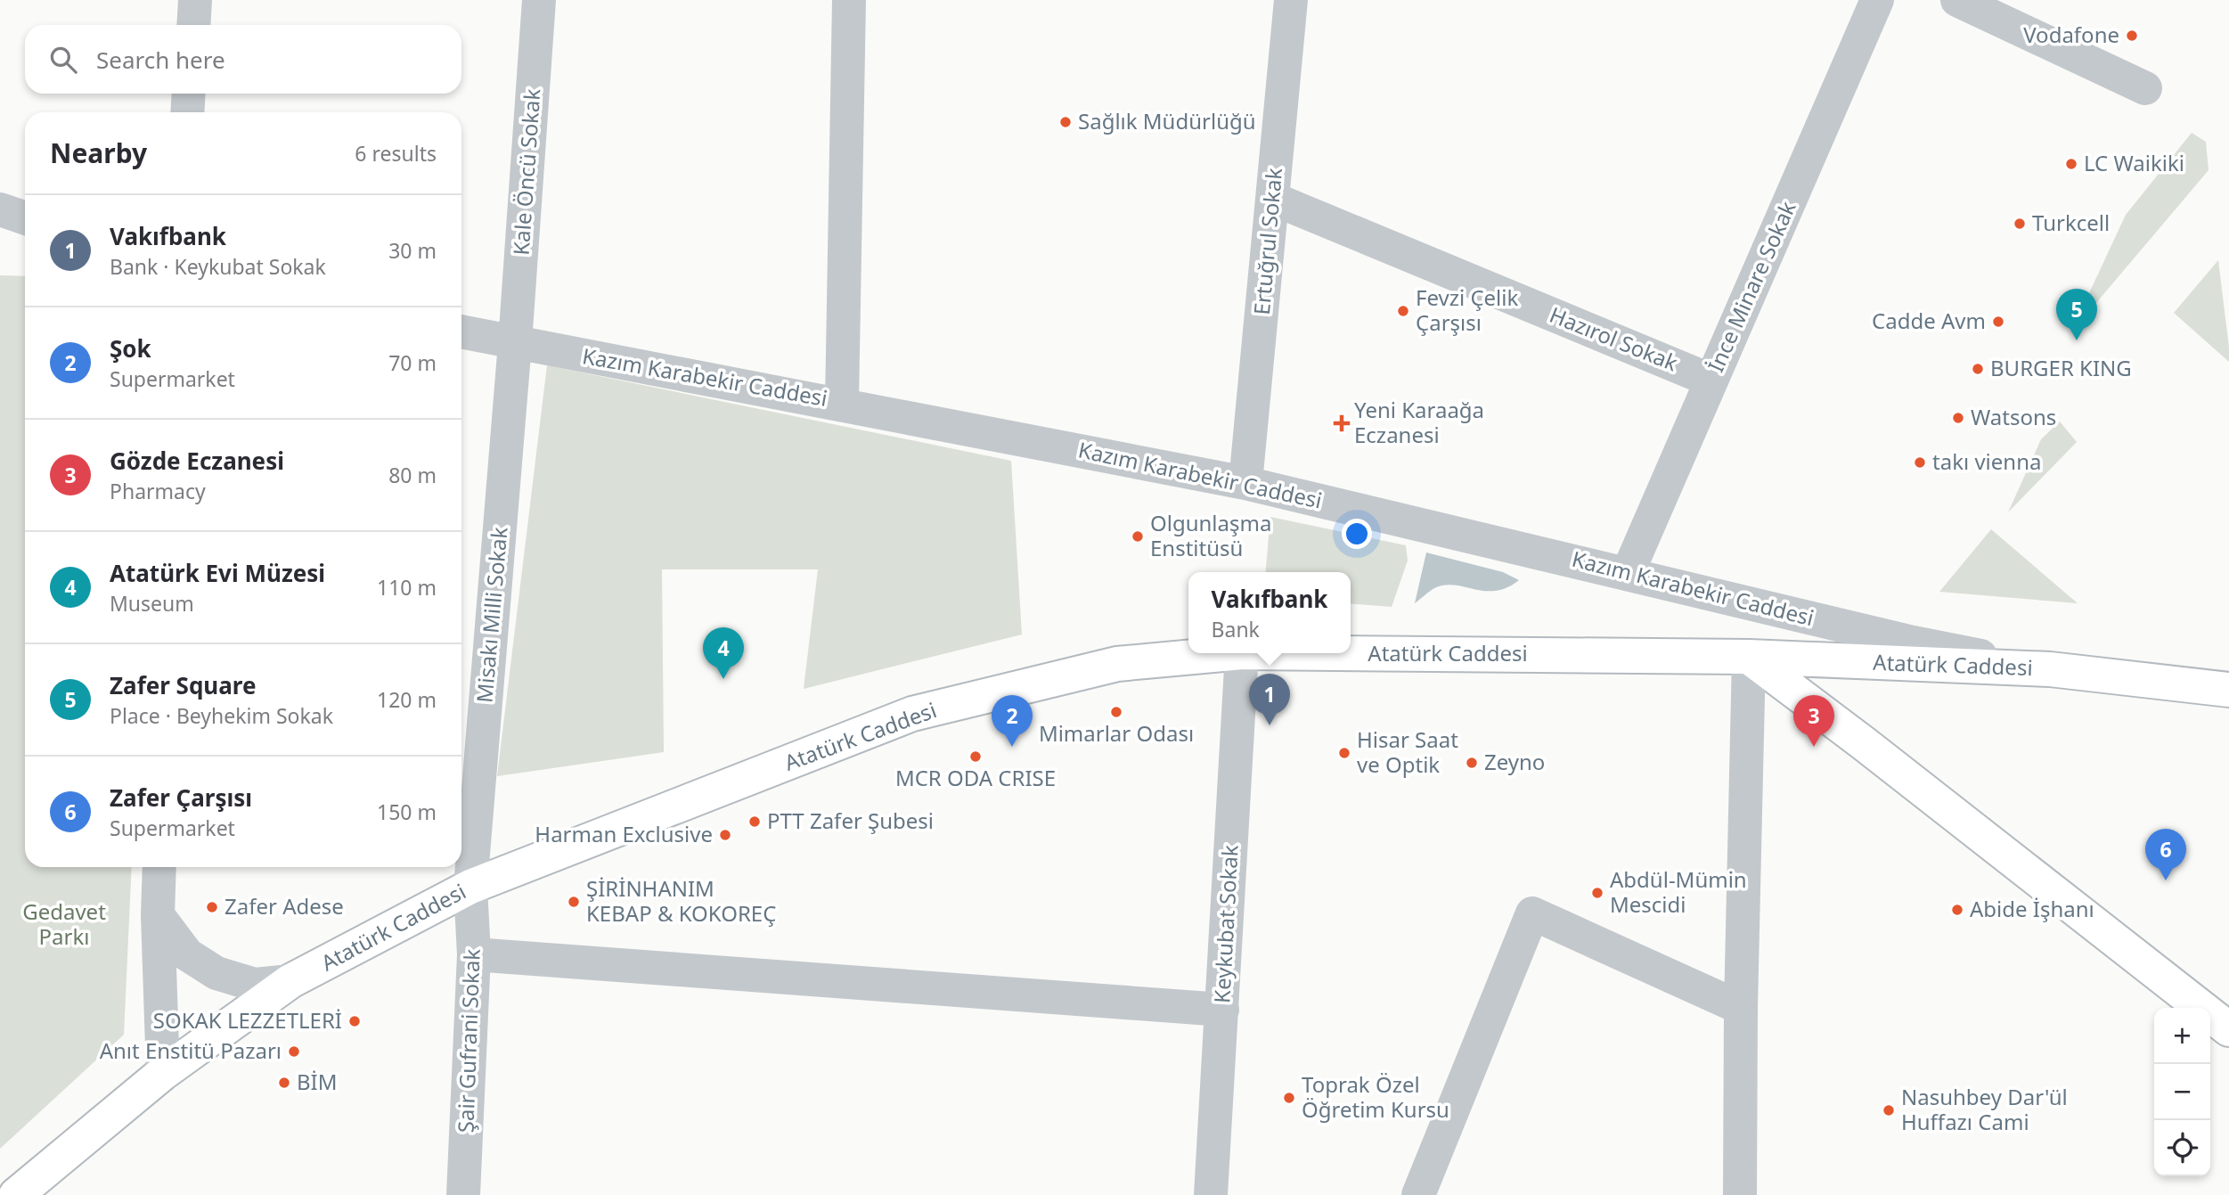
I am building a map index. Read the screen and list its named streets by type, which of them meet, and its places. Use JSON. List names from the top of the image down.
{
  "streets": {
    "main road": ["Atatürk Caddesi"],
    "street": [
      "Kale Öncü Sokak",
      "Ertuğrul Sokak",
      "İnce Minare Sokak",
      "Hazırol Sokak",
      "Kazım Karabekir Caddesi",
      "Misakı Milli Sokak",
      "Keykubat Sokak",
      "Şair Gufrani Sokak"
    ]
  },
  "crossings": [
    ["Kale Öncü Sokak", "Kazım Karabekir Caddesi"],
    ["Kale Öncü Sokak", "Misakı Milli Sokak"],
    ["Ertuğrul Sokak", "Hazırol Sokak"],
    ["Ertuğrul Sokak", "Kazım Karabekir Caddesi"],
    ["İnce Minare Sokak", "Hazırol Sokak"],
    ["İnce Minare Sokak", "Kazım Karabekir Caddesi"],
    ["Kazım Karabekir Caddesi", "Misakı Milli Sokak"],
    ["Kazım Karabekir Caddesi", "Atatürk Caddesi"],
    ["Misakı Milli Sokak", "Atatürk Caddesi"],
    ["Misakı Milli Sokak", "Şair Gufrani Sokak"],
    ["Atatürk Caddesi", "Şair Gufrani Sokak"]
  ],
  "parks": ["Gedavet Parkı"],
  "places": {
    "other": [
      "Vodafone",
      "Sağlık Müdürlüğü",
      "LC Waikiki",
      "Turkcell",
      "Fevzi Çelik Çarşısı",
      "Cadde Avm",
      "BURGER KING",
      "Watsons",
      "takı vienna",
      "Olgunlaşma Enstitüsü",
      "Mimarlar Odası",
      "Hisar Saat ve Optik",
      "MCR ODA CRISE",
      "Zeyno",
      "PTT Zafer Şubesi",
      "Harman Exclusive",
      "Abdül-Mümin Mescidi",
      "ŞİRİNHANIM KEBAP & KOKOREÇ",
      "Zafer Adese",
      "Abide İşhanı",
      "SOKAK LEZZETLERİ",
      "Anıt Enstitü Pazarı",
      "BİM",
      "Toprak Özel Öğretim Kursu",
      "Nasuhbey Dar'ül Huffazı Cami"
    ],
    "health": ["Yeni Karaağa Eczanesi"]
  },
  "page": {
    "search": "Search here",
    "heading": ["Nearby", "6 results"],
    "list": [
      {
        "mark": "1",
        "name": "Vakıfbank",
        "note": "Bank · Keykubat Sokak",
        "value": "30 m"
      },
      {
        "mark": "2",
        "name": "Şok",
        "note": "Supermarket",
        "value": "70 m"
      },
      {
        "mark": "3",
        "name": "Gözde Eczanesi",
        "note": "Pharmacy",
        "value": "80 m"
      },
      {
        "mark": "4",
        "name": "Atatürk Evi Müzesi",
        "note": "Museum",
        "value": "110 m"
      },
      {
        "mark": "5",
        "name": "Zafer Square",
        "note": "Place · Beyhekim Sokak",
        "value": "120 m"
      },
      {
        "mark": "6",
        "name": "Zafer Çarşısı",
        "note": "Supermarket",
        "value": "150 m"
      }
    ],
    "pins": [
      "5",
      "4",
      "1",
      "2",
      "3",
      "6"
    ],
    "popup": ["Vakıfbank", "Bank"],
    "map_buttons": ["+", "−"]
  }
}
